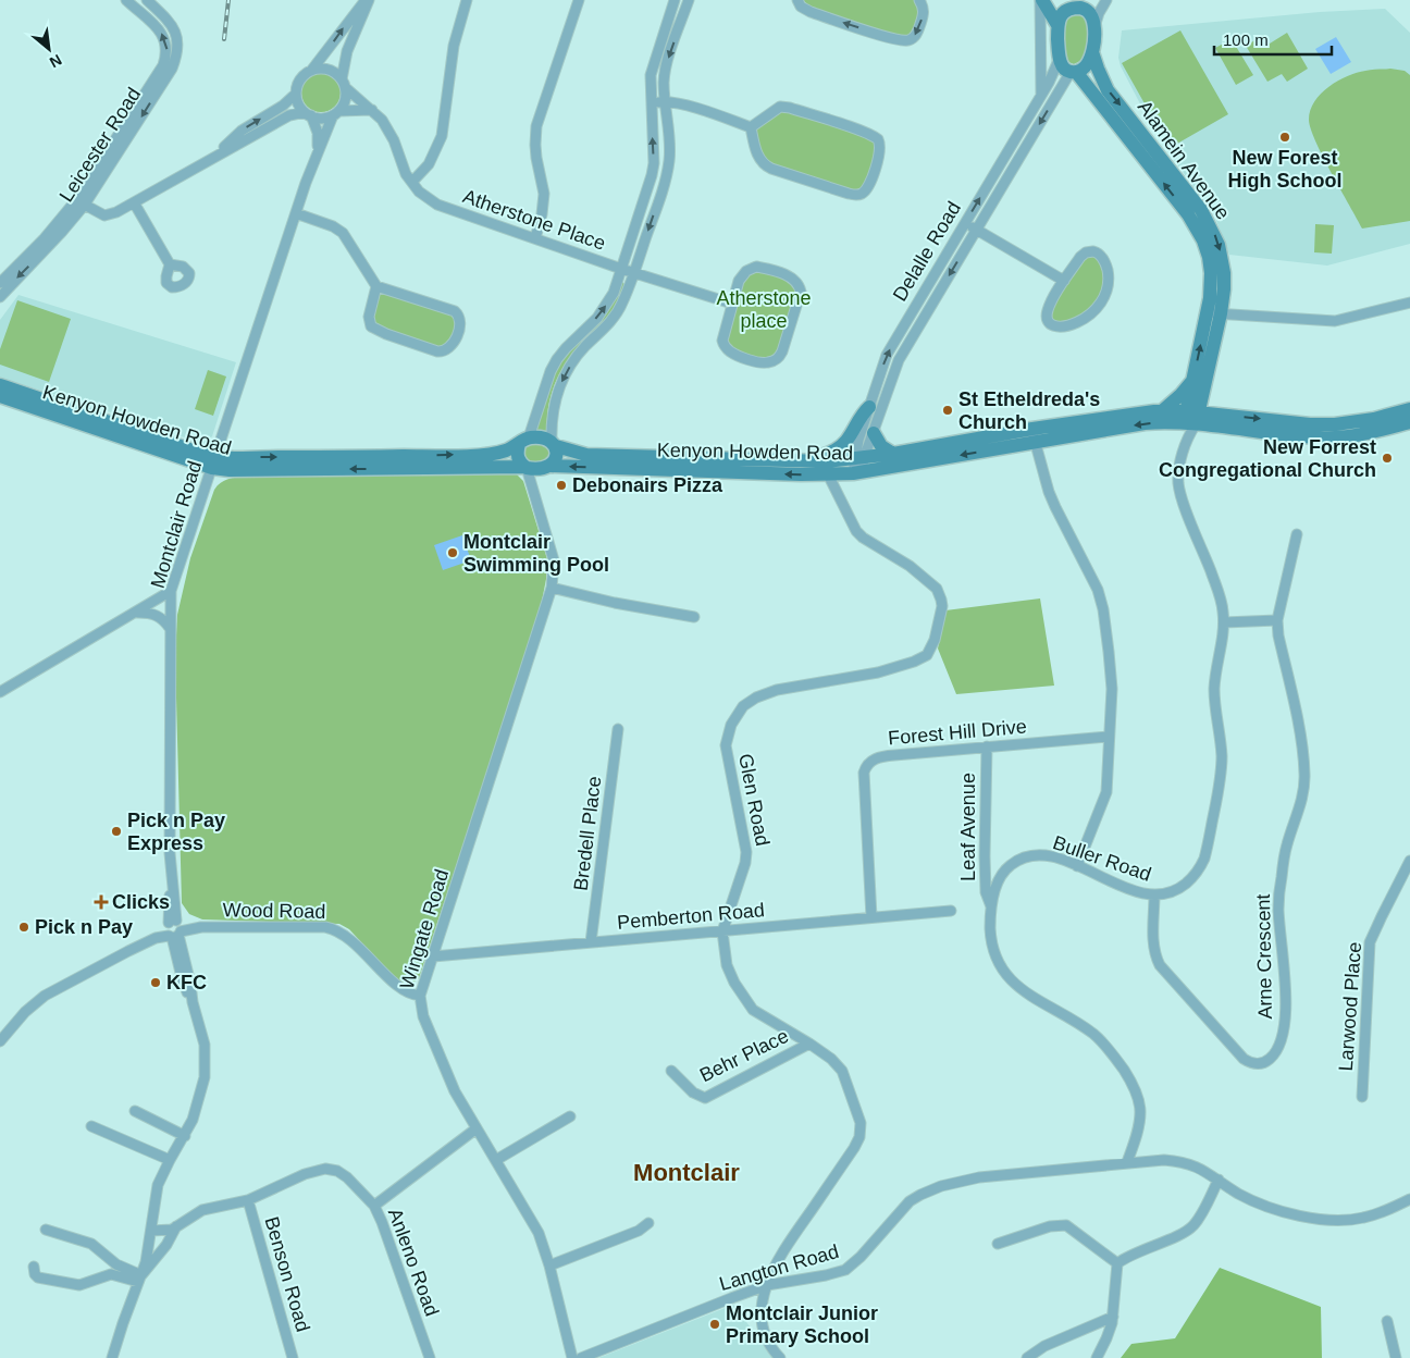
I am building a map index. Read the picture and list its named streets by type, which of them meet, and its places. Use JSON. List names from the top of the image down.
{
  "streets": {
    "street": [
      "Leicester Road",
      "Alamein Avenue",
      "Atherstone Place",
      "Delalle Road",
      "Kenyon Howden Road",
      "Montclair Road",
      "Forest Hill Drive",
      "Glen Road",
      "Leaf Avenue",
      "Bredell Place",
      "Buller Road",
      "Wood Road",
      "Pemberton Road",
      "Wingate Road",
      "Arne Crescent",
      "Larwood Place",
      "Behr Place",
      "Anleno Road",
      "Langton Road",
      "Benson Road"
    ]
  },
  "crossings": [
    ["Alamein Avenue", "Delalle Road"],
    ["Alamein Avenue", "Kenyon Howden Road"],
    ["Alamein Avenue", "Buller Road"],
    ["Atherstone Place", "Montclair Road"],
    ["Delalle Road", "Kenyon Howden Road"],
    ["Kenyon Howden Road", "Montclair Road"],
    ["Kenyon Howden Road", "Glen Road"],
    ["Kenyon Howden Road", "Buller Road"],
    ["Kenyon Howden Road", "Wingate Road"],
    ["Montclair Road", "Wood Road"],
    ["Montclair Road", "Anleno Road"],
    ["Forest Hill Drive", "Leaf Avenue"],
    ["Forest Hill Drive", "Pemberton Road"],
    ["Glen Road", "Pemberton Road"],
    ["Glen Road", "Behr Place"],
    ["Glen Road", "Langton Road"],
    ["Leaf Avenue", "Buller Road"],
    ["Bredell Place", "Pemberton Road"],
    ["Buller Road", "Arne Crescent"],
    ["Buller Road", "Langton Road"],
    ["Wood Road", "Wingate Road"],
    ["Pemberton Road", "Wingate Road"],
    ["Anleno Road", "Benson Road"]
  ],
  "districts": ["Montclair"],
  "parks": ["Atherstone place"],
  "places": {
    "other": [
      "New Forest High School",
      "St Etheldreda's Church",
      "New Forrest Congregational Church",
      "Debonairs Pizza",
      "Montclair Swimming Pool",
      "Pick n Pay Express",
      "Pick n Pay",
      "KFC",
      "Montclair Junior Primary School"
    ],
    "health": ["Clicks"]
  },
  "scale_bar": "100 m",
  "north": "bottom right"
}
